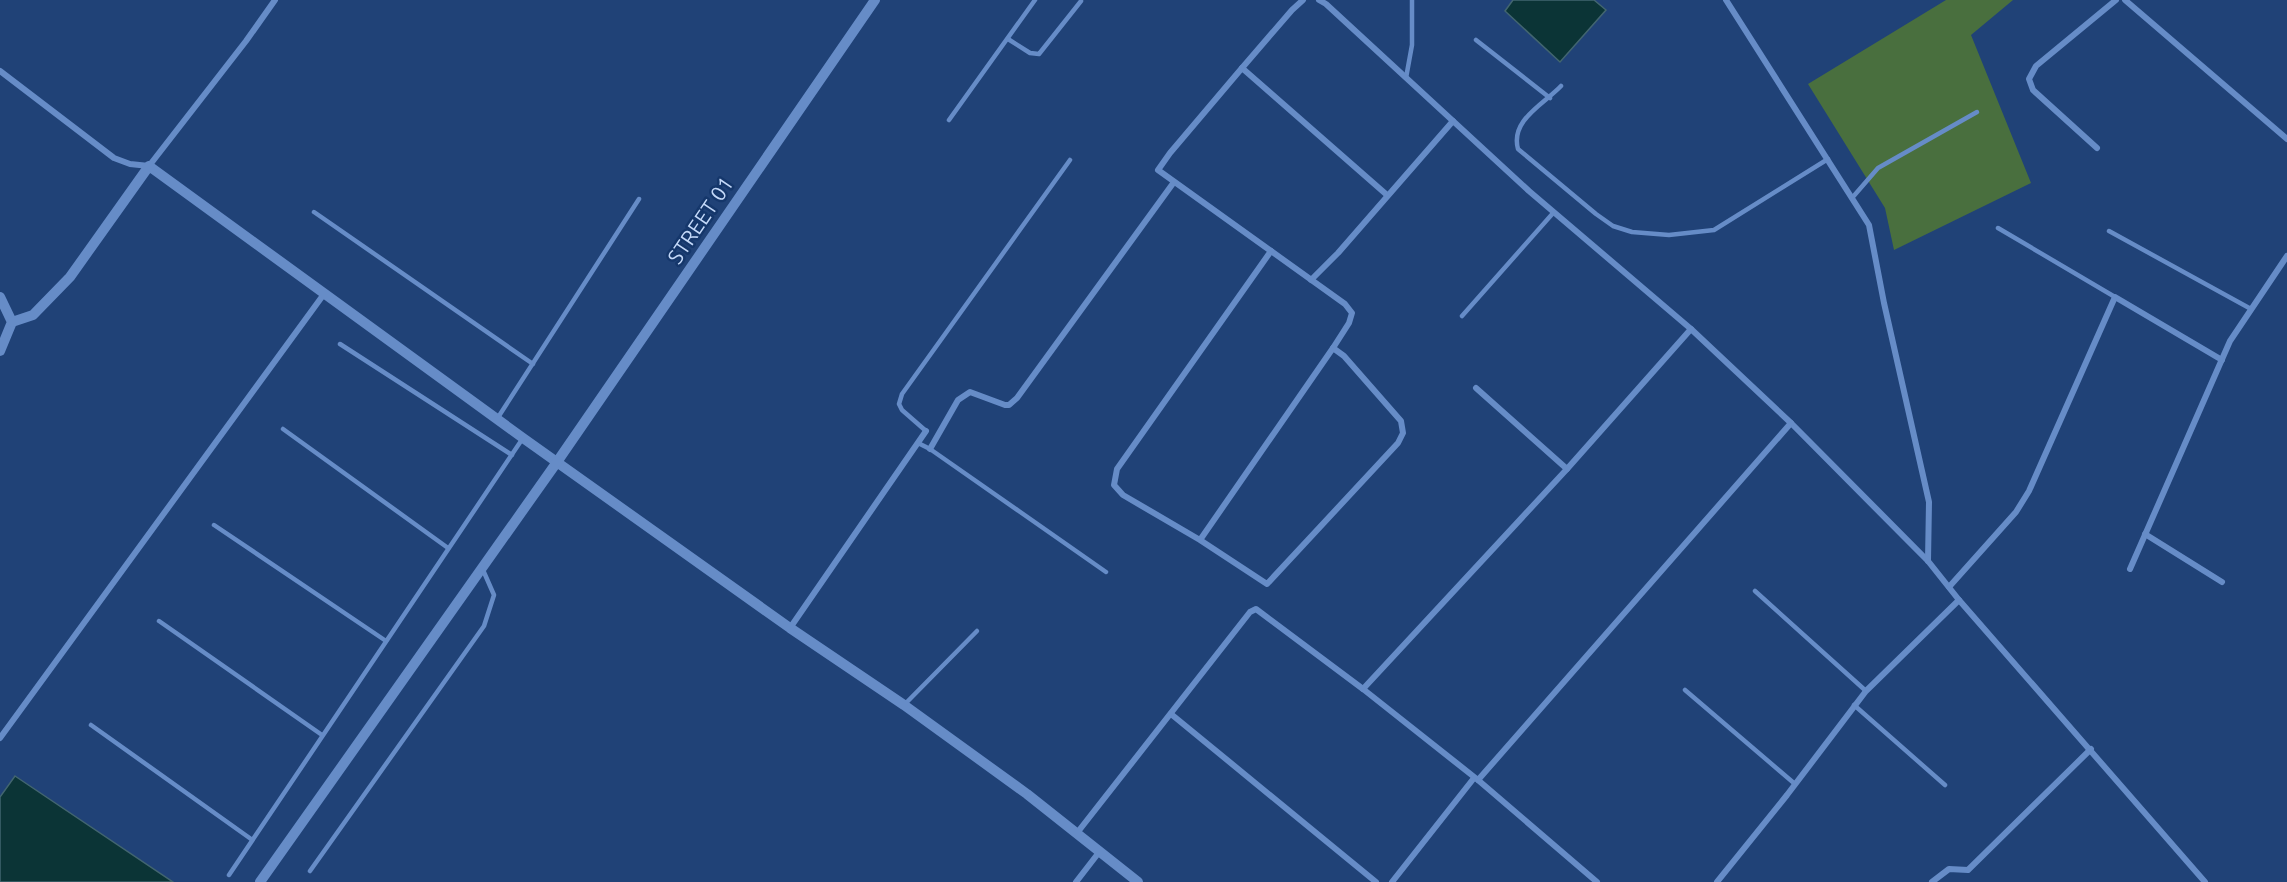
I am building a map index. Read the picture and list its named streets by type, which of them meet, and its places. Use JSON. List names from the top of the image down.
{
  "streets": {
    "street": ["STREET 01"]
  }
}
